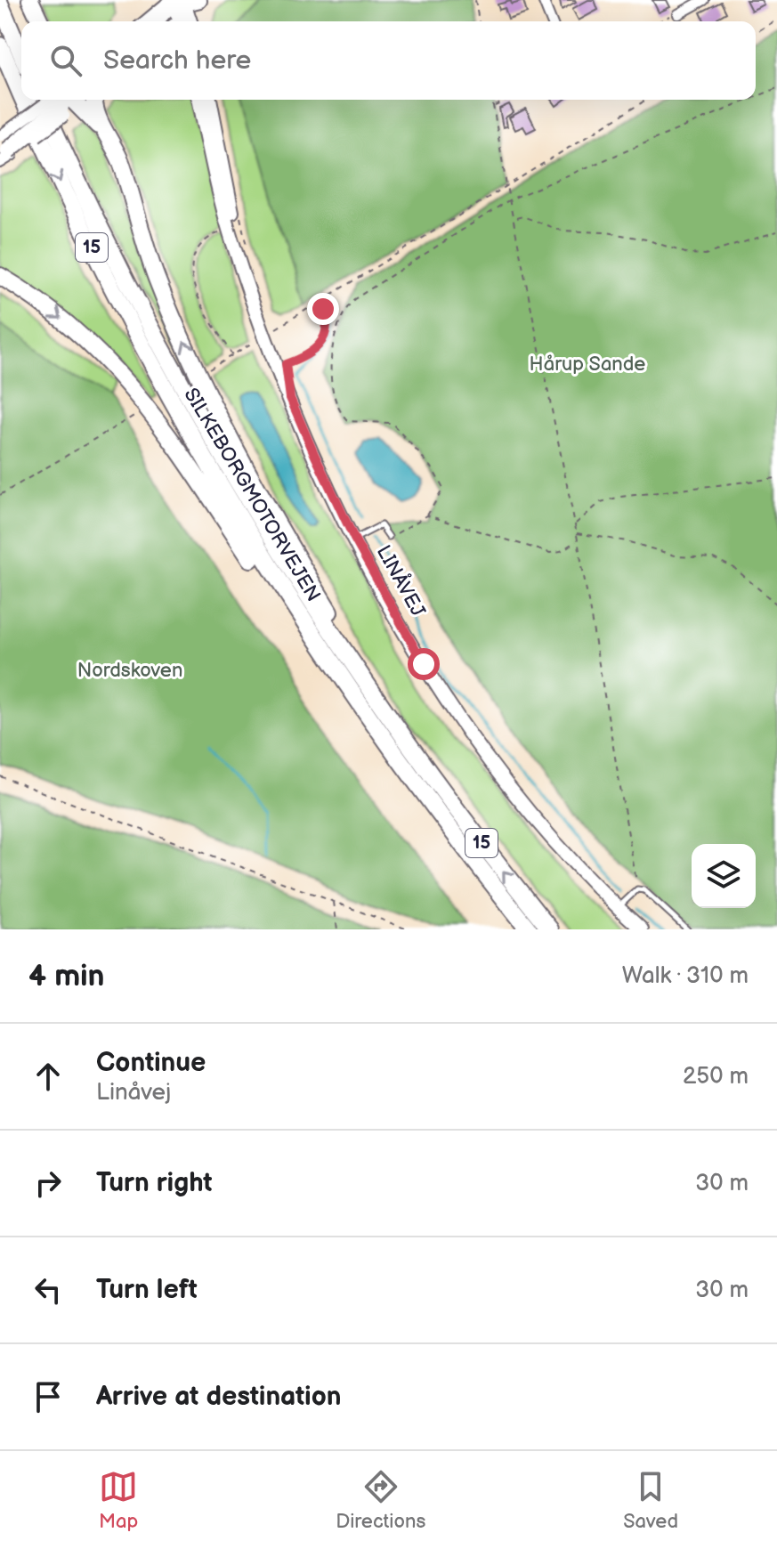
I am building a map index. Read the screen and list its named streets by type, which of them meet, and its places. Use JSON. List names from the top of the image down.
{
  "streets": {
    "highway": ["15", "SILKEBORGMOTORVEJEN"],
    "main road": ["LINÅVEJ"]
  },
  "parks": ["Hårup Sande", "Nordskoven"],
  "page": {
    "search": "Search here",
    "heading": ["4 min", "Walk · 310 m"],
    "list": [
      ["Continue", "Linåvej", "250 m"],
      ["Turn right", "30 m"],
      ["Turn left", "30 m"],
      "Arrive at destination"
    ],
    "nav": ["Map", "Directions", "Saved"]
  }
}
